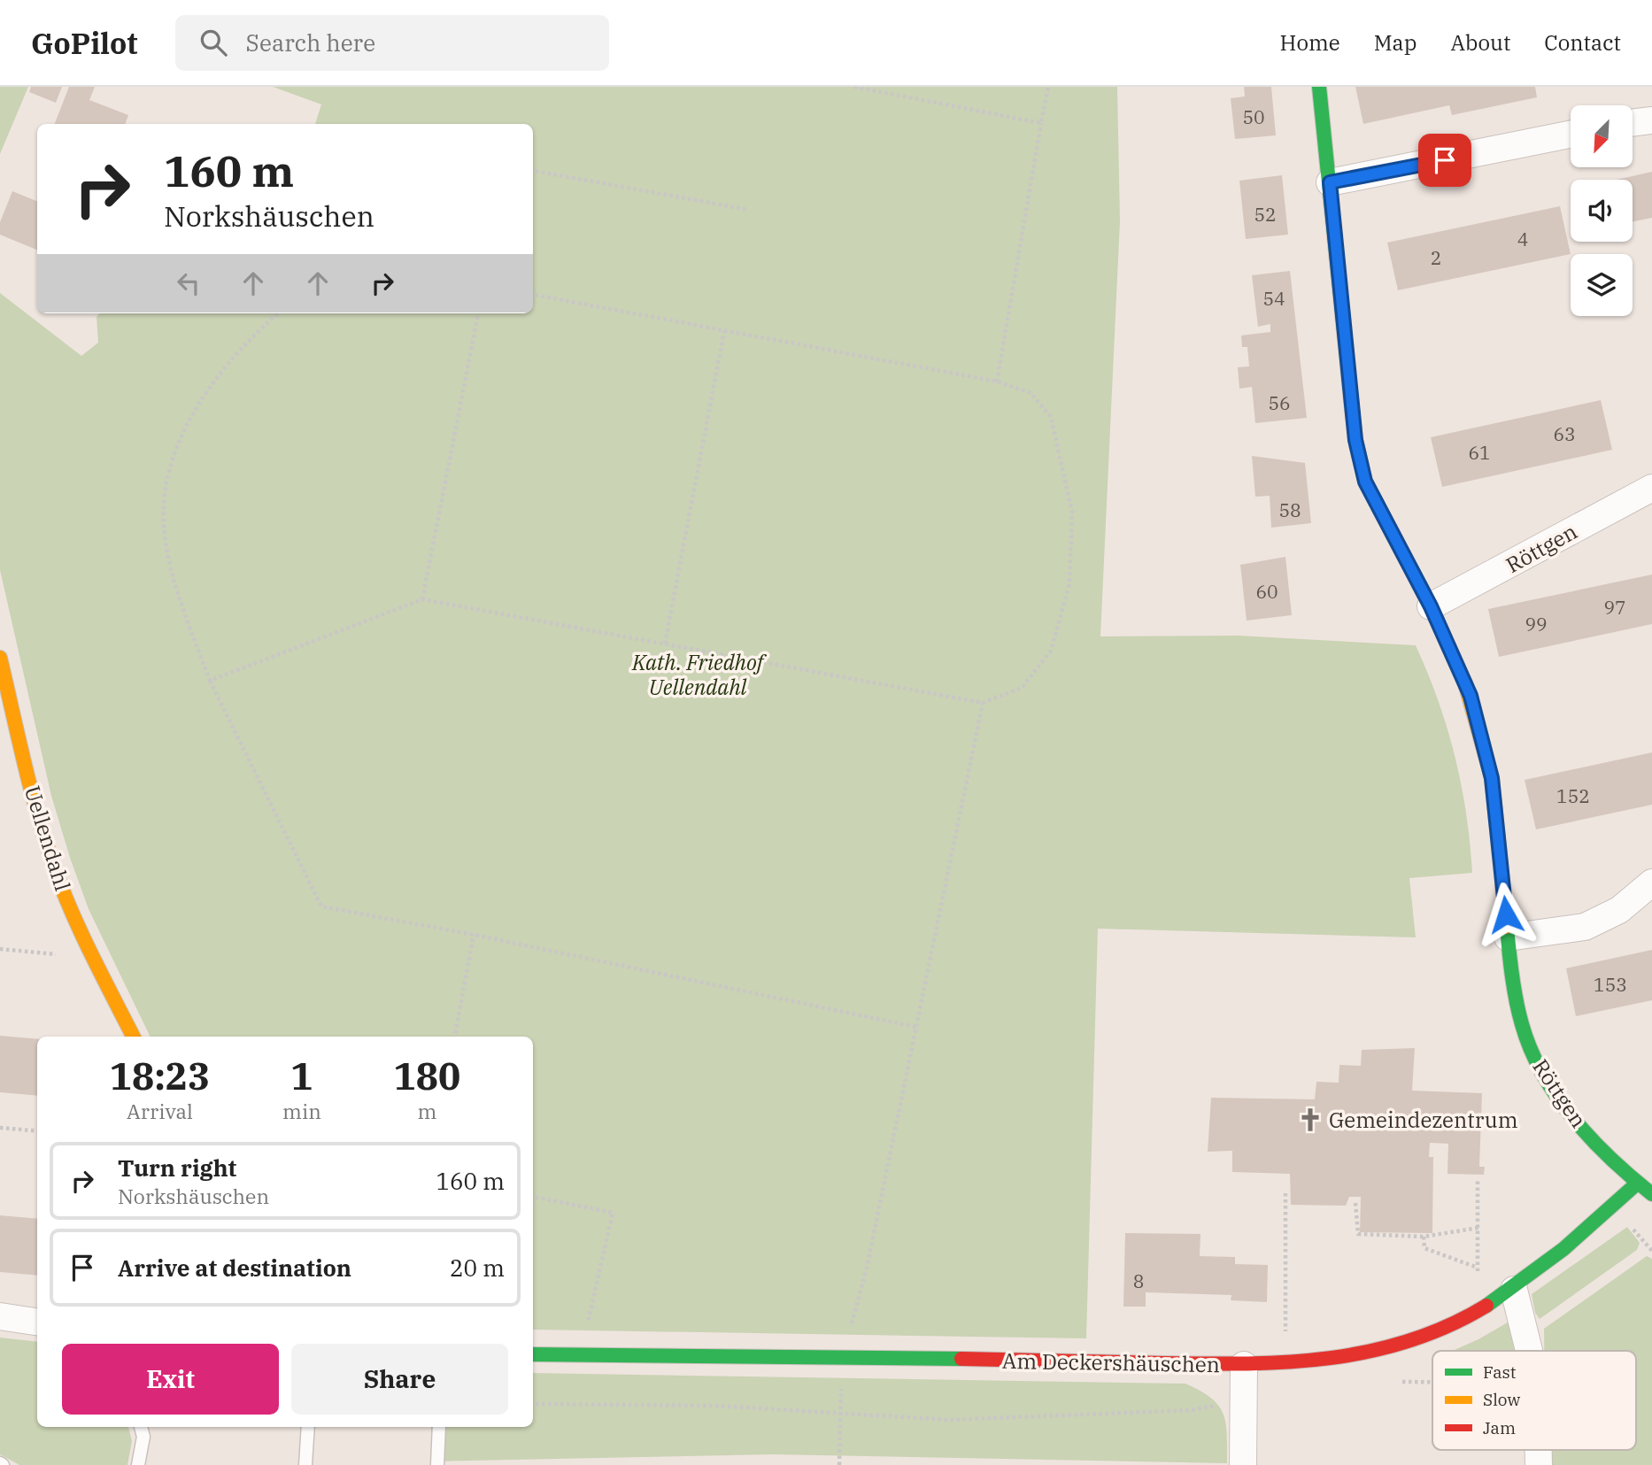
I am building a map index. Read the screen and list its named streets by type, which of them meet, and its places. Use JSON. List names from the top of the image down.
{
  "streets": {
    "street": ["Röttgen", "Uellendahl", "Am Deckershäuschen"]
  },
  "crossings": [
    ["Röttgen", "Am Deckershäuschen"]
  ],
  "parks": ["Kath. Friedhof Uellendahl"],
  "places": {
    "church": ["Gemeindezentrum"]
  },
  "house_numbers": [
    "50",
    "52",
    "4",
    "2",
    "54",
    "56",
    "63",
    "61",
    "58",
    "60",
    "97",
    "99",
    "152",
    "153",
    "8"
  ],
  "legend": ["Fast", "Slow", "Jam"],
  "north": "bottom left",
  "page": {
    "header": "GoPilot",
    "search": "Search here",
    "nav": [
      "Home",
      "Map",
      "About",
      "Contact"
    ],
    "turn": ["160 m", "Norkshäuschen"],
    "eta": [
      "18:23",
      "Arrival",
      "1",
      "min",
      "180",
      "m"
    ],
    "list": [
      {
        "name": "Turn right",
        "note": "Norkshäuschen",
        "value": "160 m"
      },
      {
        "name": "Arrive at destination",
        "value": "20 m"
      }
    ],
    "buttons": ["Exit", "Share"]
  }
}
